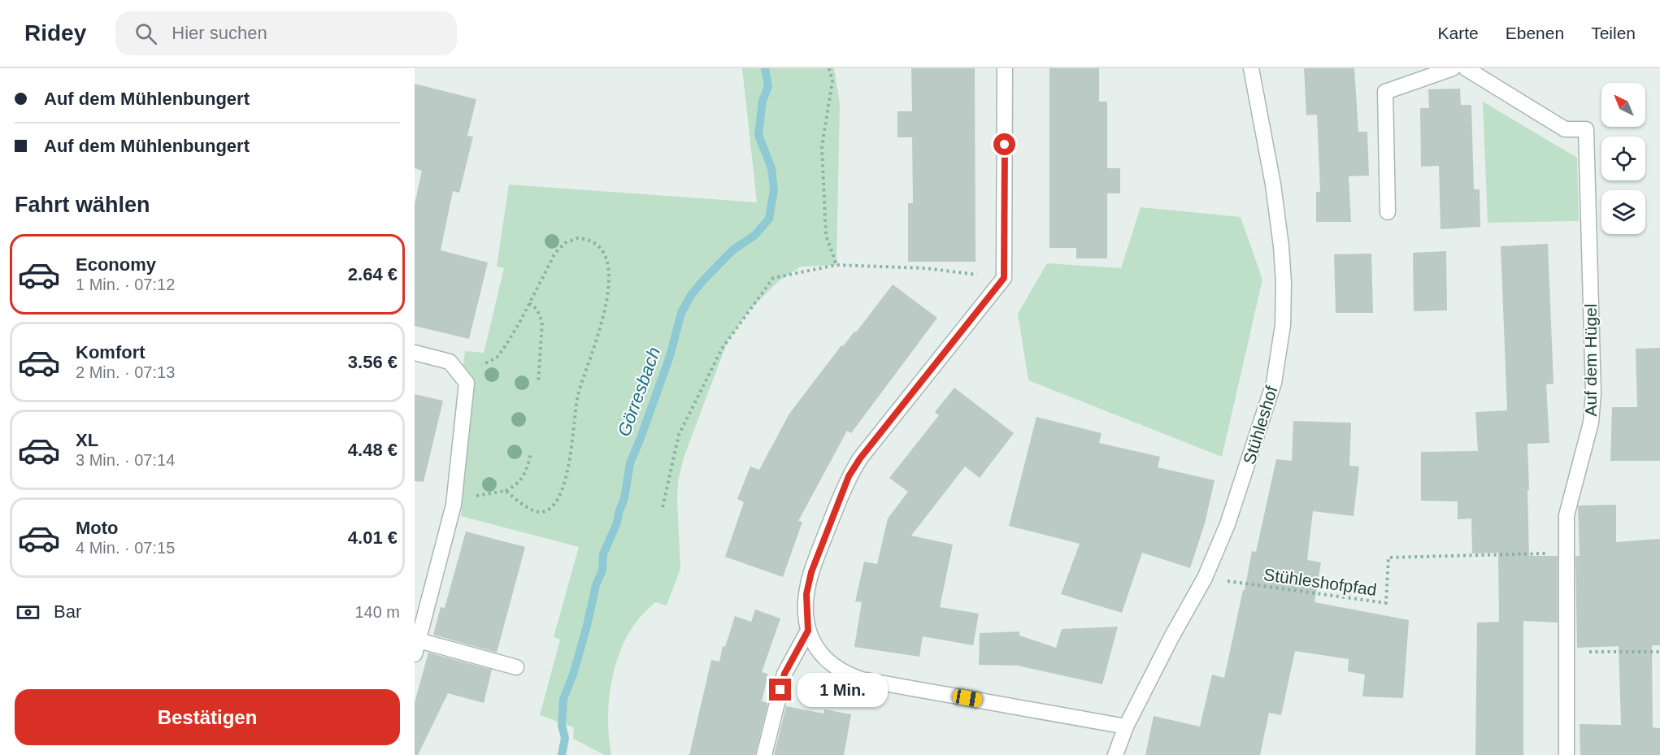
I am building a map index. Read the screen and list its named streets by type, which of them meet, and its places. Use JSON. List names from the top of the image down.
{
  "streets": {
    "street": ["Auf dem Hügel", "Stühleshof"],
    "path": ["Stühleshofpfad"]
  },
  "crossings": [
    ["Auf dem Hügel", "Stühleshofpfad"],
    ["Stühleshof", "Stühleshofpfad"]
  ],
  "water": ["Görresbach"],
  "north": "top left",
  "page": {
    "header": "Ridey",
    "search": "Hier suchen",
    "nav": ["Karte", "Ebenen", "Teilen"],
    "banner": ["Auf dem Mühlenbungert", "Auf dem Mühlenbungert"],
    "heading": "Fahrt wählen",
    "list": [
      {
        "name": "Economy",
        "note": "1 Min. · 07:12",
        "value": "2.64 €"
      },
      {
        "name": "Komfort",
        "note": "2 Min. · 07:13",
        "value": "3.56 €"
      },
      {
        "name": "XL",
        "note": "3 Min. · 07:14",
        "value": "4.48 €"
      },
      {
        "name": "Moto",
        "note": "4 Min. · 07:15",
        "value": "4.01 €"
      }
    ],
    "pay": ["Bar", "140 m"],
    "bubble": "1 Min.",
    "buttons": "Bestätigen"
  }
}
